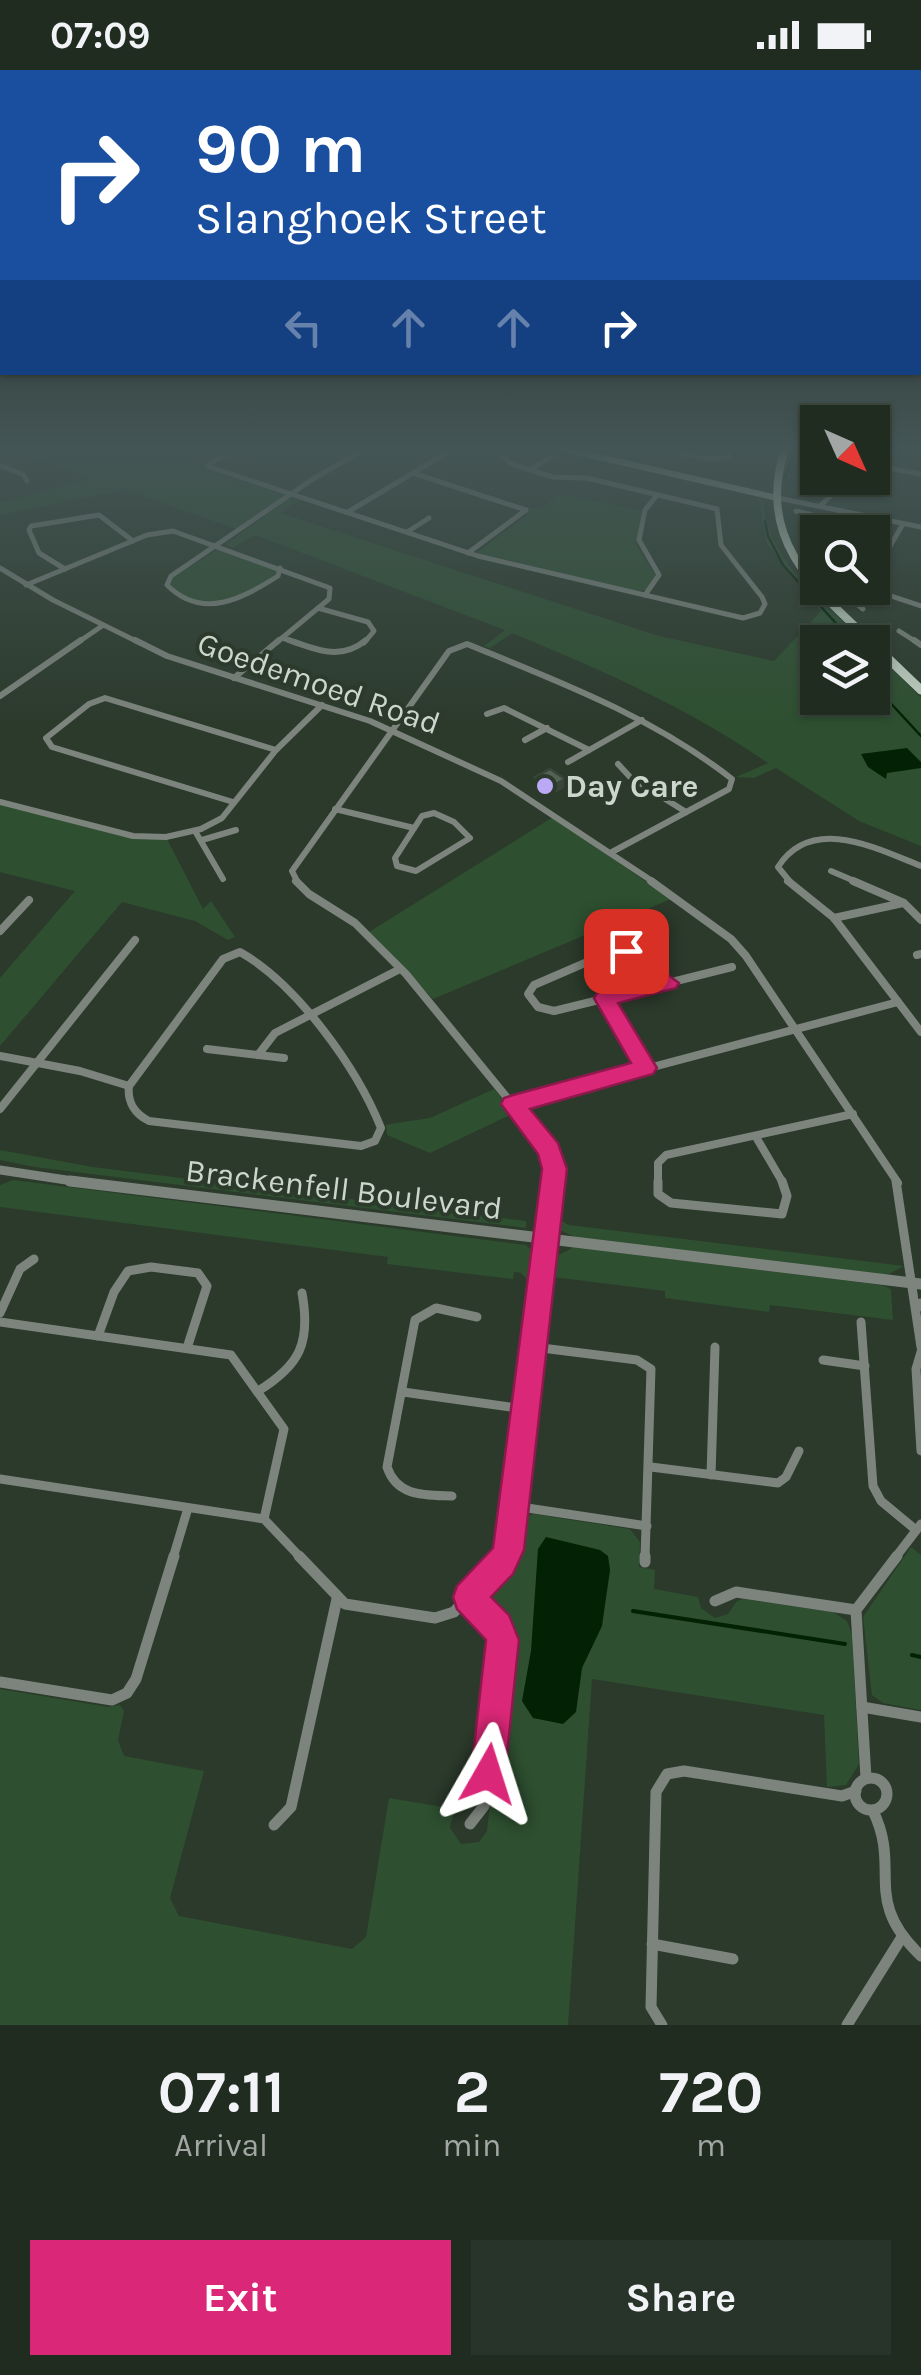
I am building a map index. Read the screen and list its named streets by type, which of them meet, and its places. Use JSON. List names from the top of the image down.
{
  "streets": {
    "street": ["Goedemoed Road", "Brackenfell Boulevard"]
  },
  "crossings": [
    ["Goedemoed Road", "Brackenfell Boulevard"]
  ],
  "places": ["Day Care"],
  "north": "bottom right",
  "page": {
    "status": "07:09",
    "turn": ["90 m", "Slanghoek Street"],
    "eta": [
      "07:11",
      "Arrival",
      "2",
      "min",
      "720",
      "m"
    ],
    "buttons": ["Exit", "Share"]
  }
}
